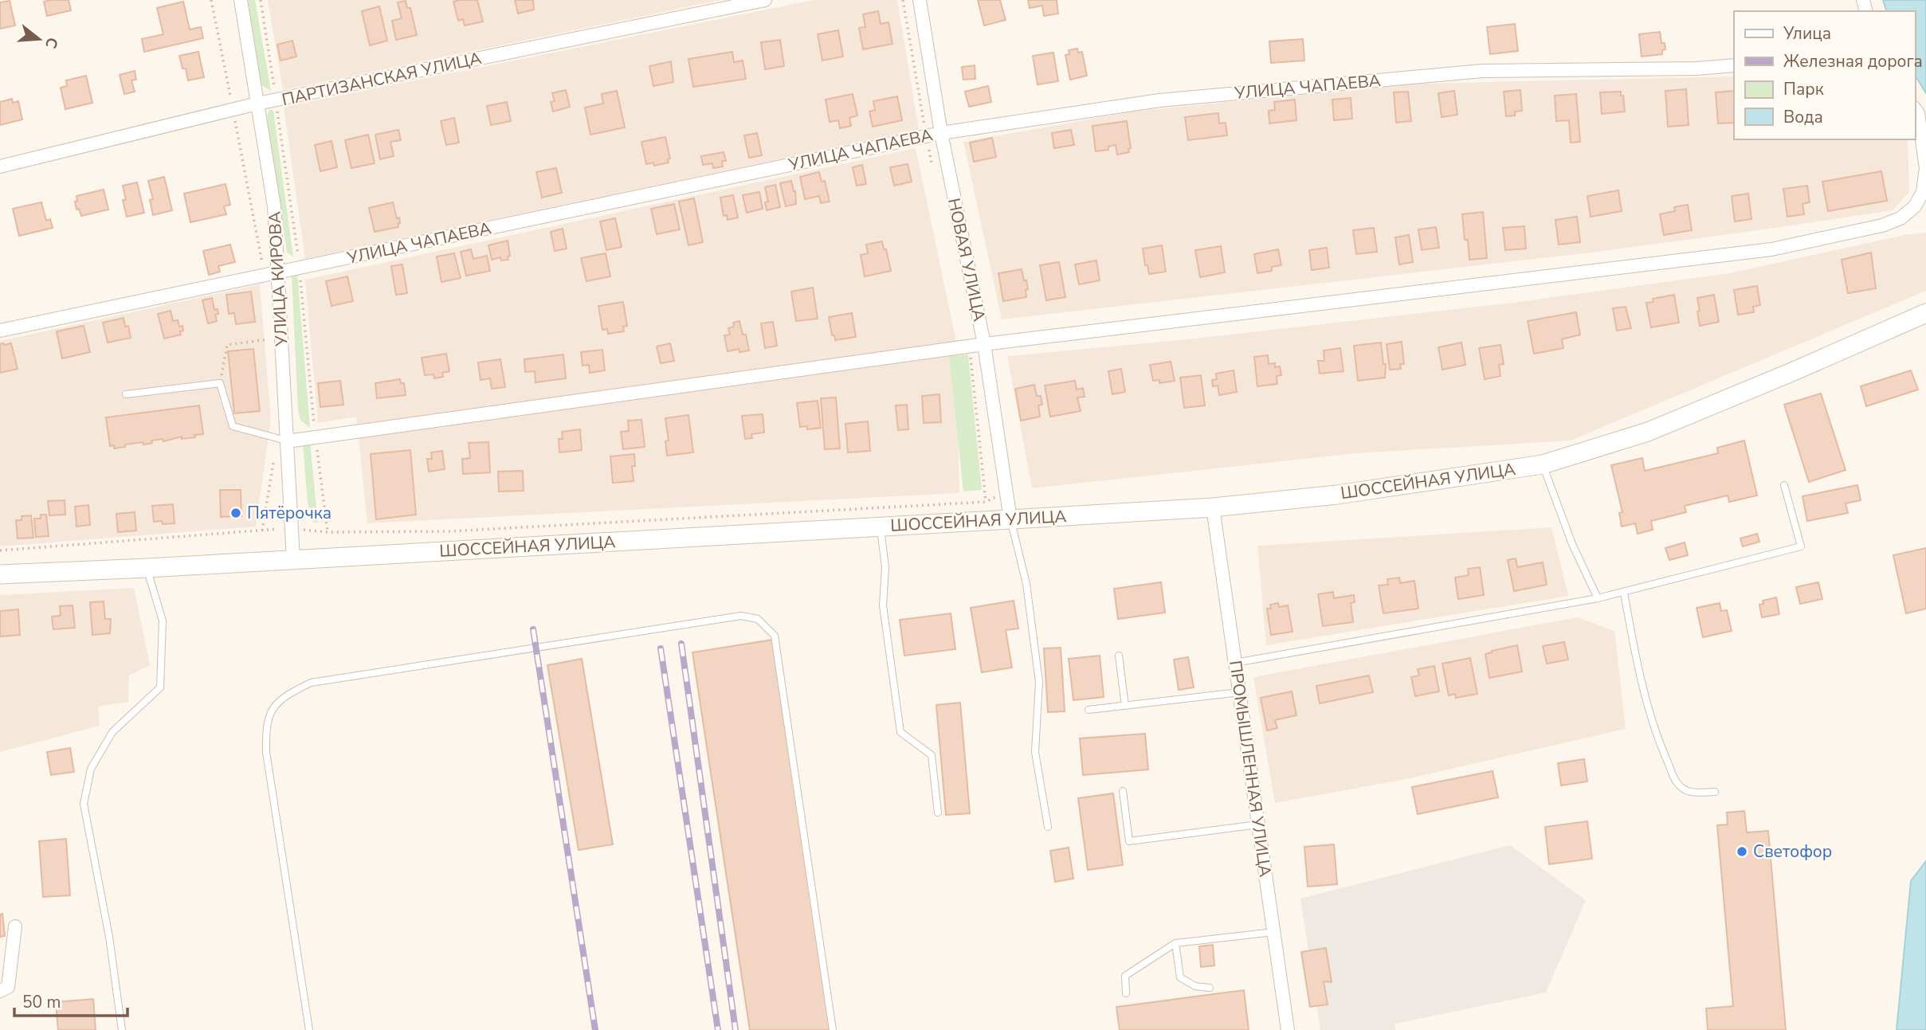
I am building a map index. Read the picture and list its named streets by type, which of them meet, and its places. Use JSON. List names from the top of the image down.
{
  "streets": {
    "main road": ["ШОССЕЙНАЯ УЛИЦА"],
    "street": [
      "ПАРТИЗАНСКАЯ УЛИЦА",
      "УЛИЦА ЧАПАЕВА",
      "НОВАЯ УЛИЦА",
      "УЛИЦА КИРОВА",
      "ПРОМЫШЛЕННАЯ УЛИЦА"
    ]
  },
  "crossings": [
    ["ПАРТИЗАНСКАЯ УЛИЦА", "УЛИЦА КИРОВА"],
    ["УЛИЦА ЧАПАЕВА", "НОВАЯ УЛИЦА"],
    ["УЛИЦА ЧАПАЕВА", "УЛИЦА КИРОВА"],
    ["НОВАЯ УЛИЦА", "ШОССЕЙНАЯ УЛИЦА"],
    ["УЛИЦА КИРОВА", "ШОССЕЙНАЯ УЛИЦА"],
    ["ШОССЕЙНАЯ УЛИЦА", "ПРОМЫШЛЕННАЯ УЛИЦА"]
  ],
  "places": ["Пятёрочка", "Светофор"],
  "legend": [
    "Улица",
    "Железная дорога",
    "Парк",
    "Вода"
  ],
  "scale_bar": "50 m",
  "north": "right"
}
